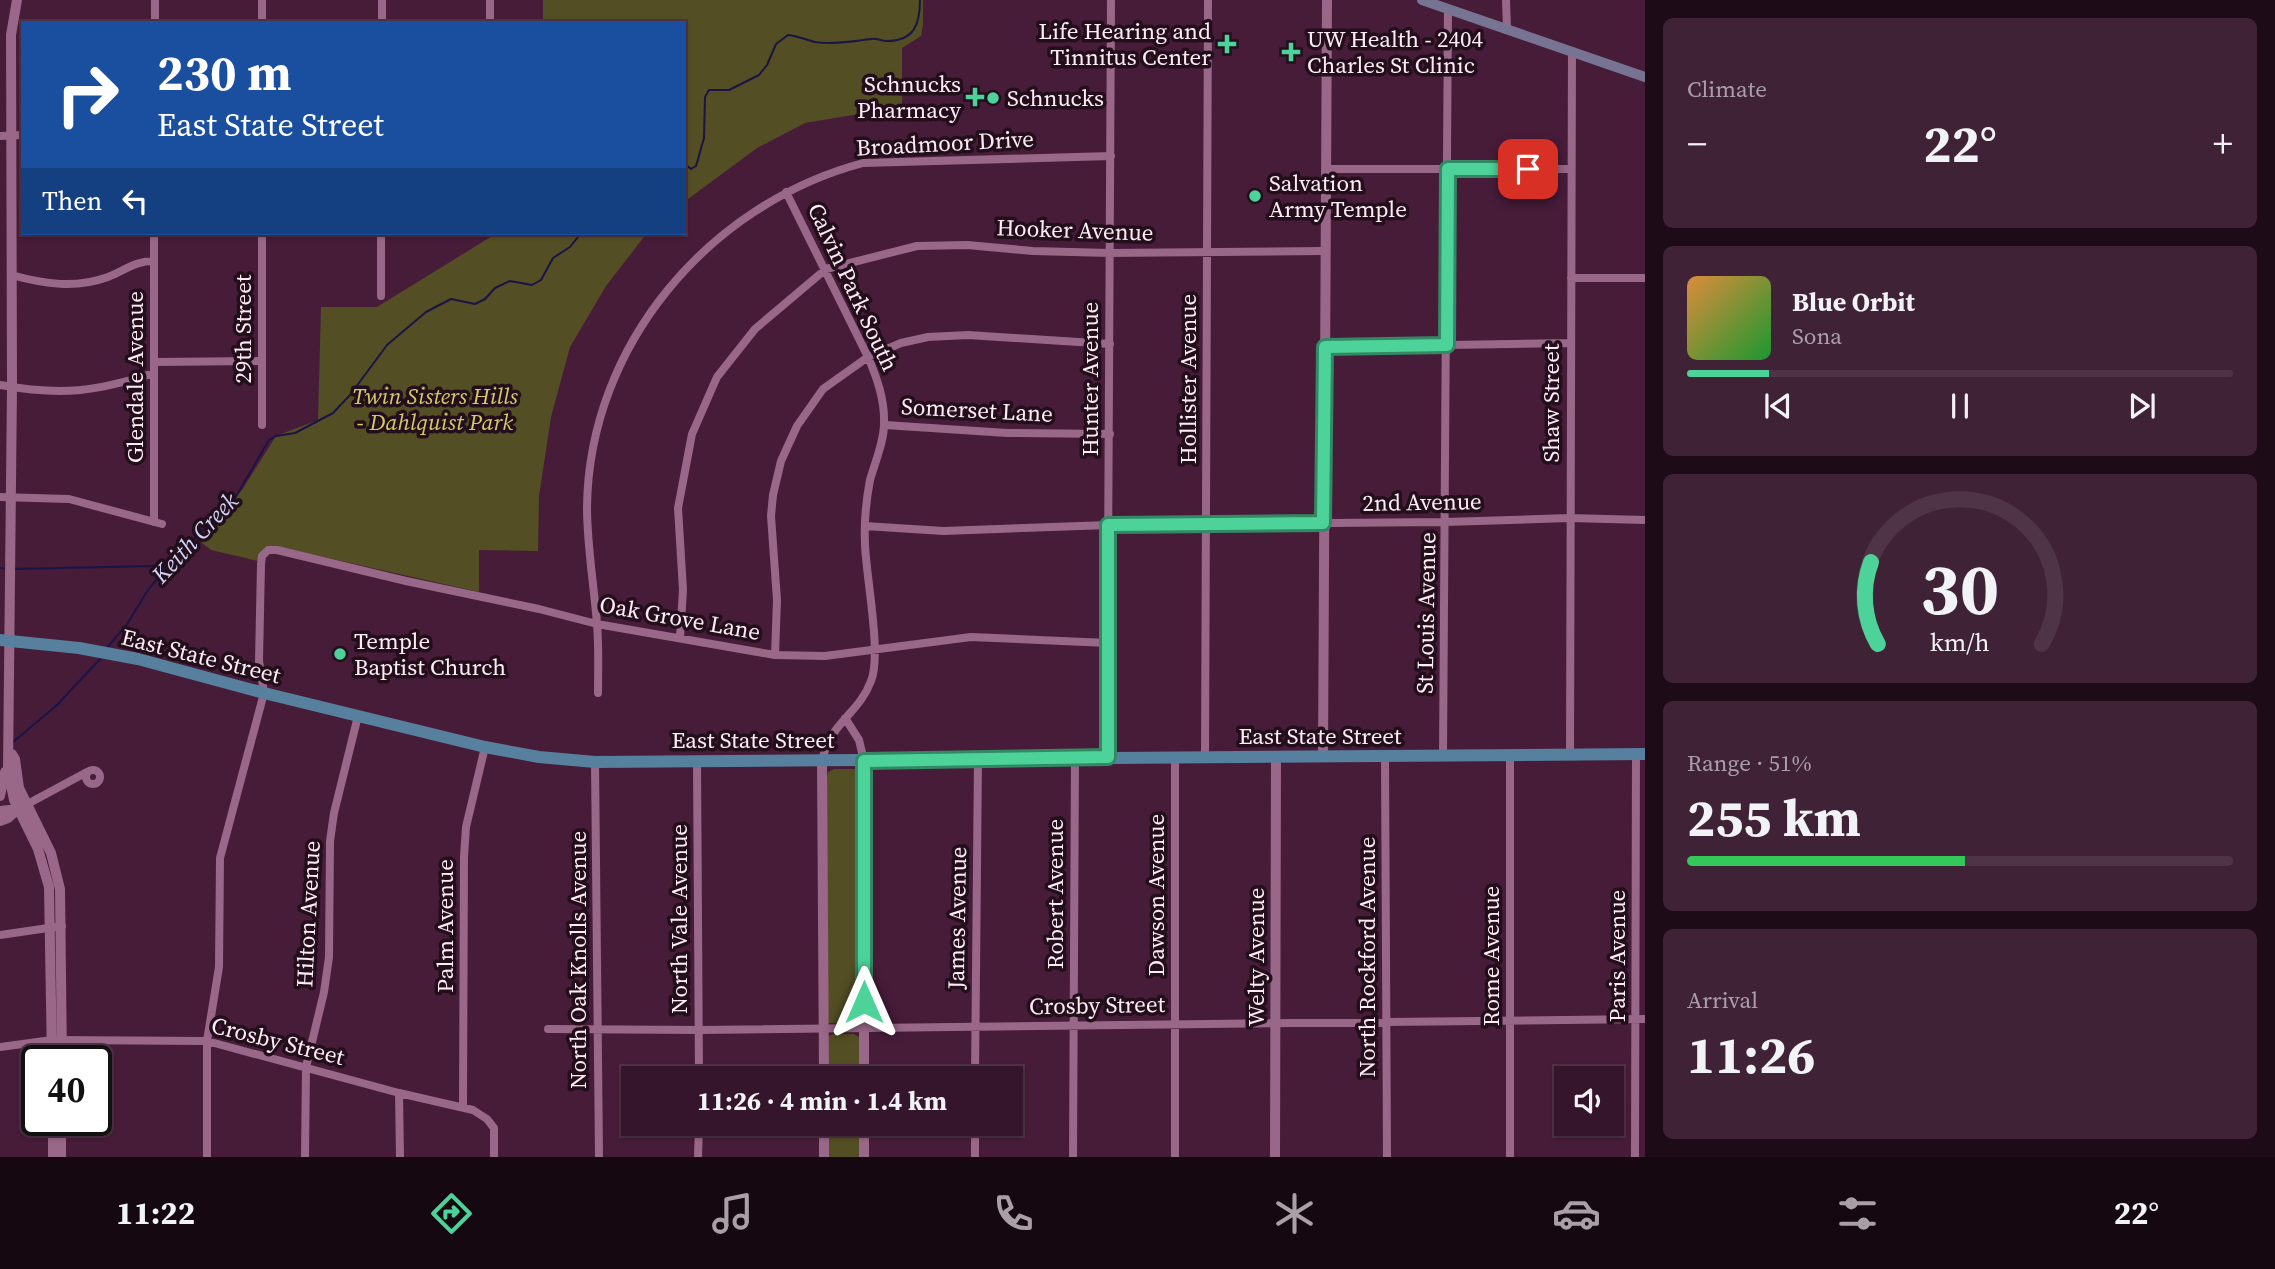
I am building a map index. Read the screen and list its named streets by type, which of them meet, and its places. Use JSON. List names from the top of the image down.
{
  "streets": {
    "main road": ["East State Street"],
    "street": [
      "Broadmoor Drive",
      "Hooker Avenue",
      "Calvin Park South",
      "29th Street",
      "Glendale Avenue",
      "Hunter Avenue",
      "Hollister Avenue",
      "Shaw Street",
      "Somerset Lane",
      "2nd Avenue",
      "St Louis Avenue",
      "Oak Grove Lane",
      "Robert Avenue",
      "Dawson Avenue",
      "Hilton Avenue",
      "James Avenue",
      "North Vale Avenue",
      "Palm Avenue",
      "Rome Avenue",
      "Paris Avenue",
      "Welty Avenue",
      "North Rockford Avenue",
      "North Oak Knolls Avenue",
      "Crosby Street"
    ]
  },
  "crossings": [
    ["Broadmoor Drive", "Calvin Park South"],
    ["Broadmoor Drive", "Hunter Avenue"],
    ["Broadmoor Drive", "Oak Grove Lane"],
    ["Hooker Avenue", "Calvin Park South"],
    ["Hooker Avenue", "Hunter Avenue"],
    ["Hooker Avenue", "Hollister Avenue"],
    ["Calvin Park South", "Somerset Lane"],
    ["Calvin Park South", "2nd Avenue"],
    ["Calvin Park South", "Oak Grove Lane"],
    ["Calvin Park South", "East State Street"],
    ["Hunter Avenue", "Somerset Lane"],
    ["Hunter Avenue", "2nd Avenue"],
    ["Hunter Avenue", "Oak Grove Lane"],
    ["Hunter Avenue", "East State Street"],
    ["Hollister Avenue", "2nd Avenue"],
    ["Hollister Avenue", "East State Street"],
    ["Shaw Street", "2nd Avenue"],
    ["Shaw Street", "East State Street"],
    ["2nd Avenue", "St Louis Avenue"],
    ["St Louis Avenue", "East State Street"],
    ["Oak Grove Lane", "East State Street"],
    ["East State Street", "Robert Avenue"],
    ["East State Street", "Dawson Avenue"],
    ["East State Street", "Hilton Avenue"],
    ["East State Street", "James Avenue"],
    ["East State Street", "North Vale Avenue"],
    ["East State Street", "Palm Avenue"],
    ["East State Street", "Rome Avenue"],
    ["East State Street", "Paris Avenue"],
    ["East State Street", "Welty Avenue"],
    ["East State Street", "North Rockford Avenue"],
    ["East State Street", "North Oak Knolls Avenue"],
    ["Robert Avenue", "Crosby Street"],
    ["Dawson Avenue", "Crosby Street"],
    ["Hilton Avenue", "Crosby Street"],
    ["James Avenue", "Crosby Street"],
    ["North Vale Avenue", "Crosby Street"],
    ["Palm Avenue", "Crosby Street"],
    ["Rome Avenue", "Crosby Street"],
    ["Paris Avenue", "Crosby Street"],
    ["Welty Avenue", "Crosby Street"],
    ["North Rockford Avenue", "Crosby Street"],
    ["North Oak Knolls Avenue", "Crosby Street"]
  ],
  "water": ["Keith Creek"],
  "parks": ["Twin Sisters Hills - Dahlquist Park"],
  "places": {
    "health": ["Life Hearing and Tinnitus Center", "UW Health - 2404 Charles St Clinic", "Schnucks Pharmacy"],
    "other": ["Schnucks", "Salvation Army Temple", "Temple Baptist Church"]
  },
  "page": {
    "tile": [
      "Climate",
      ["Range · 51%", "255 km"],
      ["Arrival", "11:26"]
    ],
    "turn": ["230 m", "East State Street"],
    "heat": ["−", "22°", "+"],
    "then": "Then",
    "song": ["Blue Orbit", "Sona"],
    "limit": "40",
    "trip": "11:26 · 4 min · 1.4 km",
    "tabs": ["11:22", "22°"],
    "gauge": ["30", "km/h"]
  }
}
